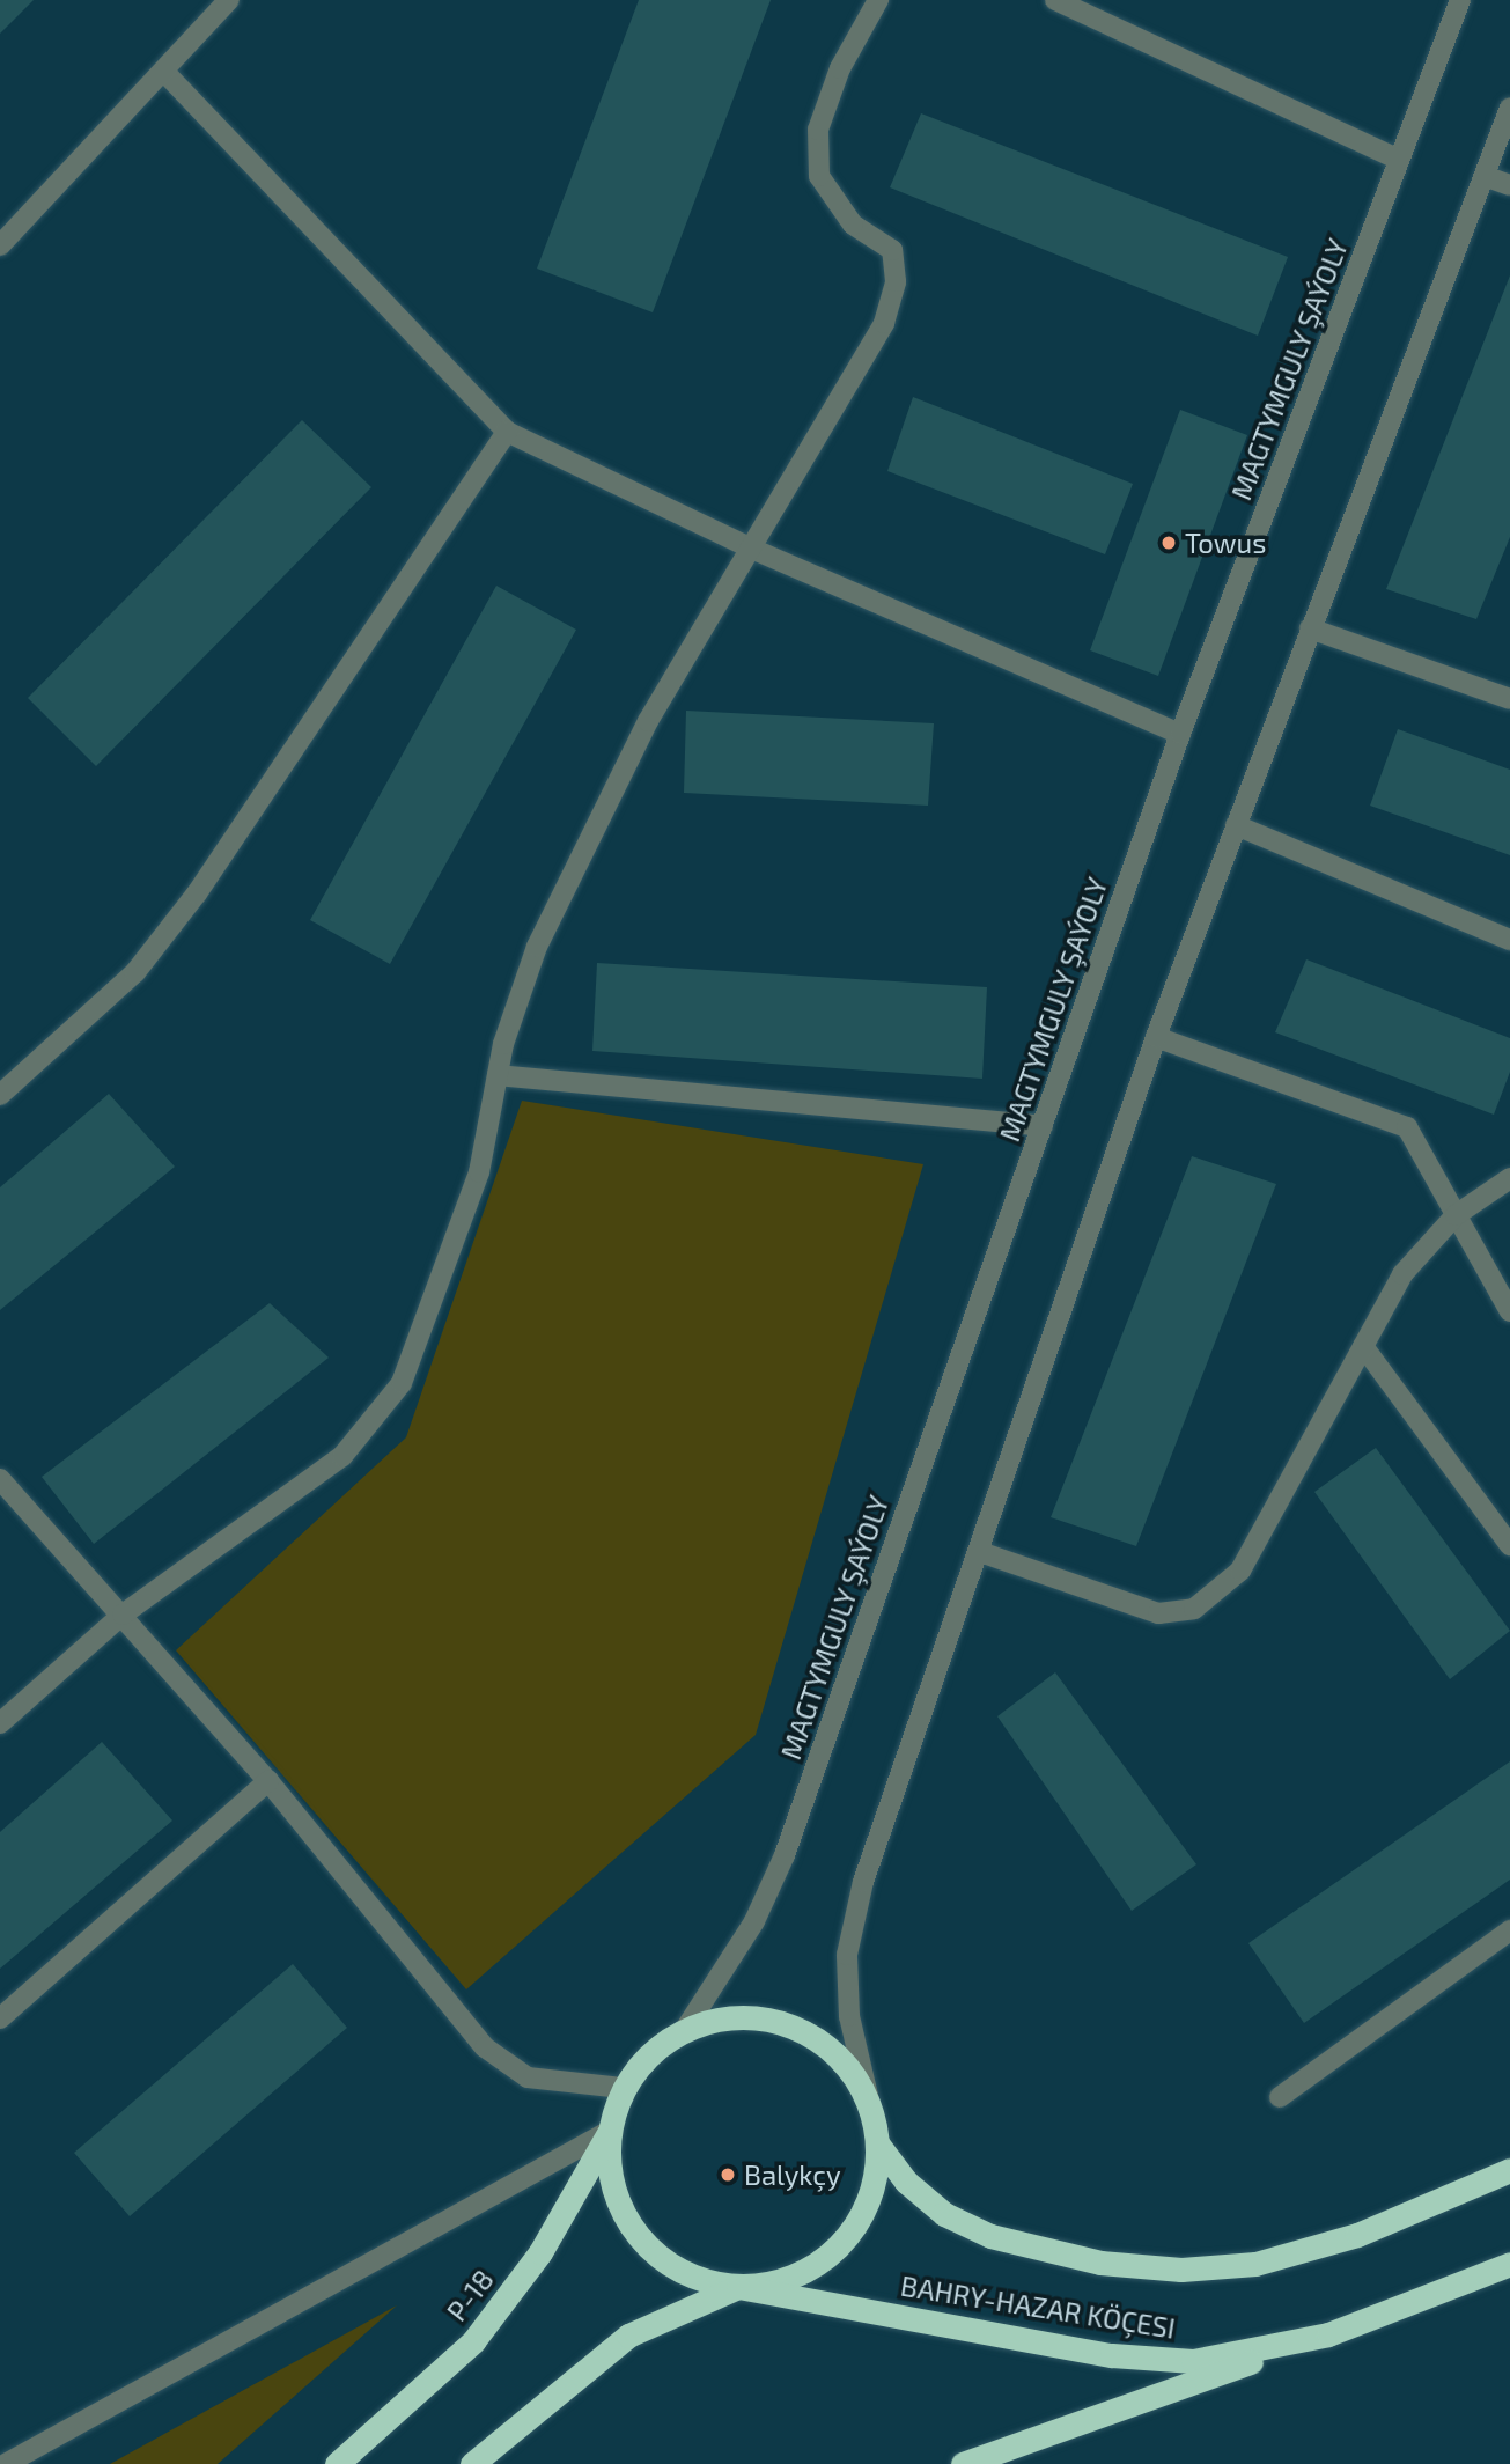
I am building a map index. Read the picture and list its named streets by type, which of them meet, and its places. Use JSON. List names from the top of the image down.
{
  "streets": {
    "highway": ["P-18", "BAHRY-HAZAR KÖÇESI"],
    "street": ["MAGTYMGULY ŞAÝOLY"]
  },
  "crossings": [
    ["MAGTYMGULY ŞAÝOLY", "P-18"],
    ["MAGTYMGULY ŞAÝOLY", "BAHRY-HAZAR KÖÇESI"],
    ["P-18", "BAHRY-HAZAR KÖÇESI"]
  ],
  "places": ["Towus", "Balykçy"]
}
